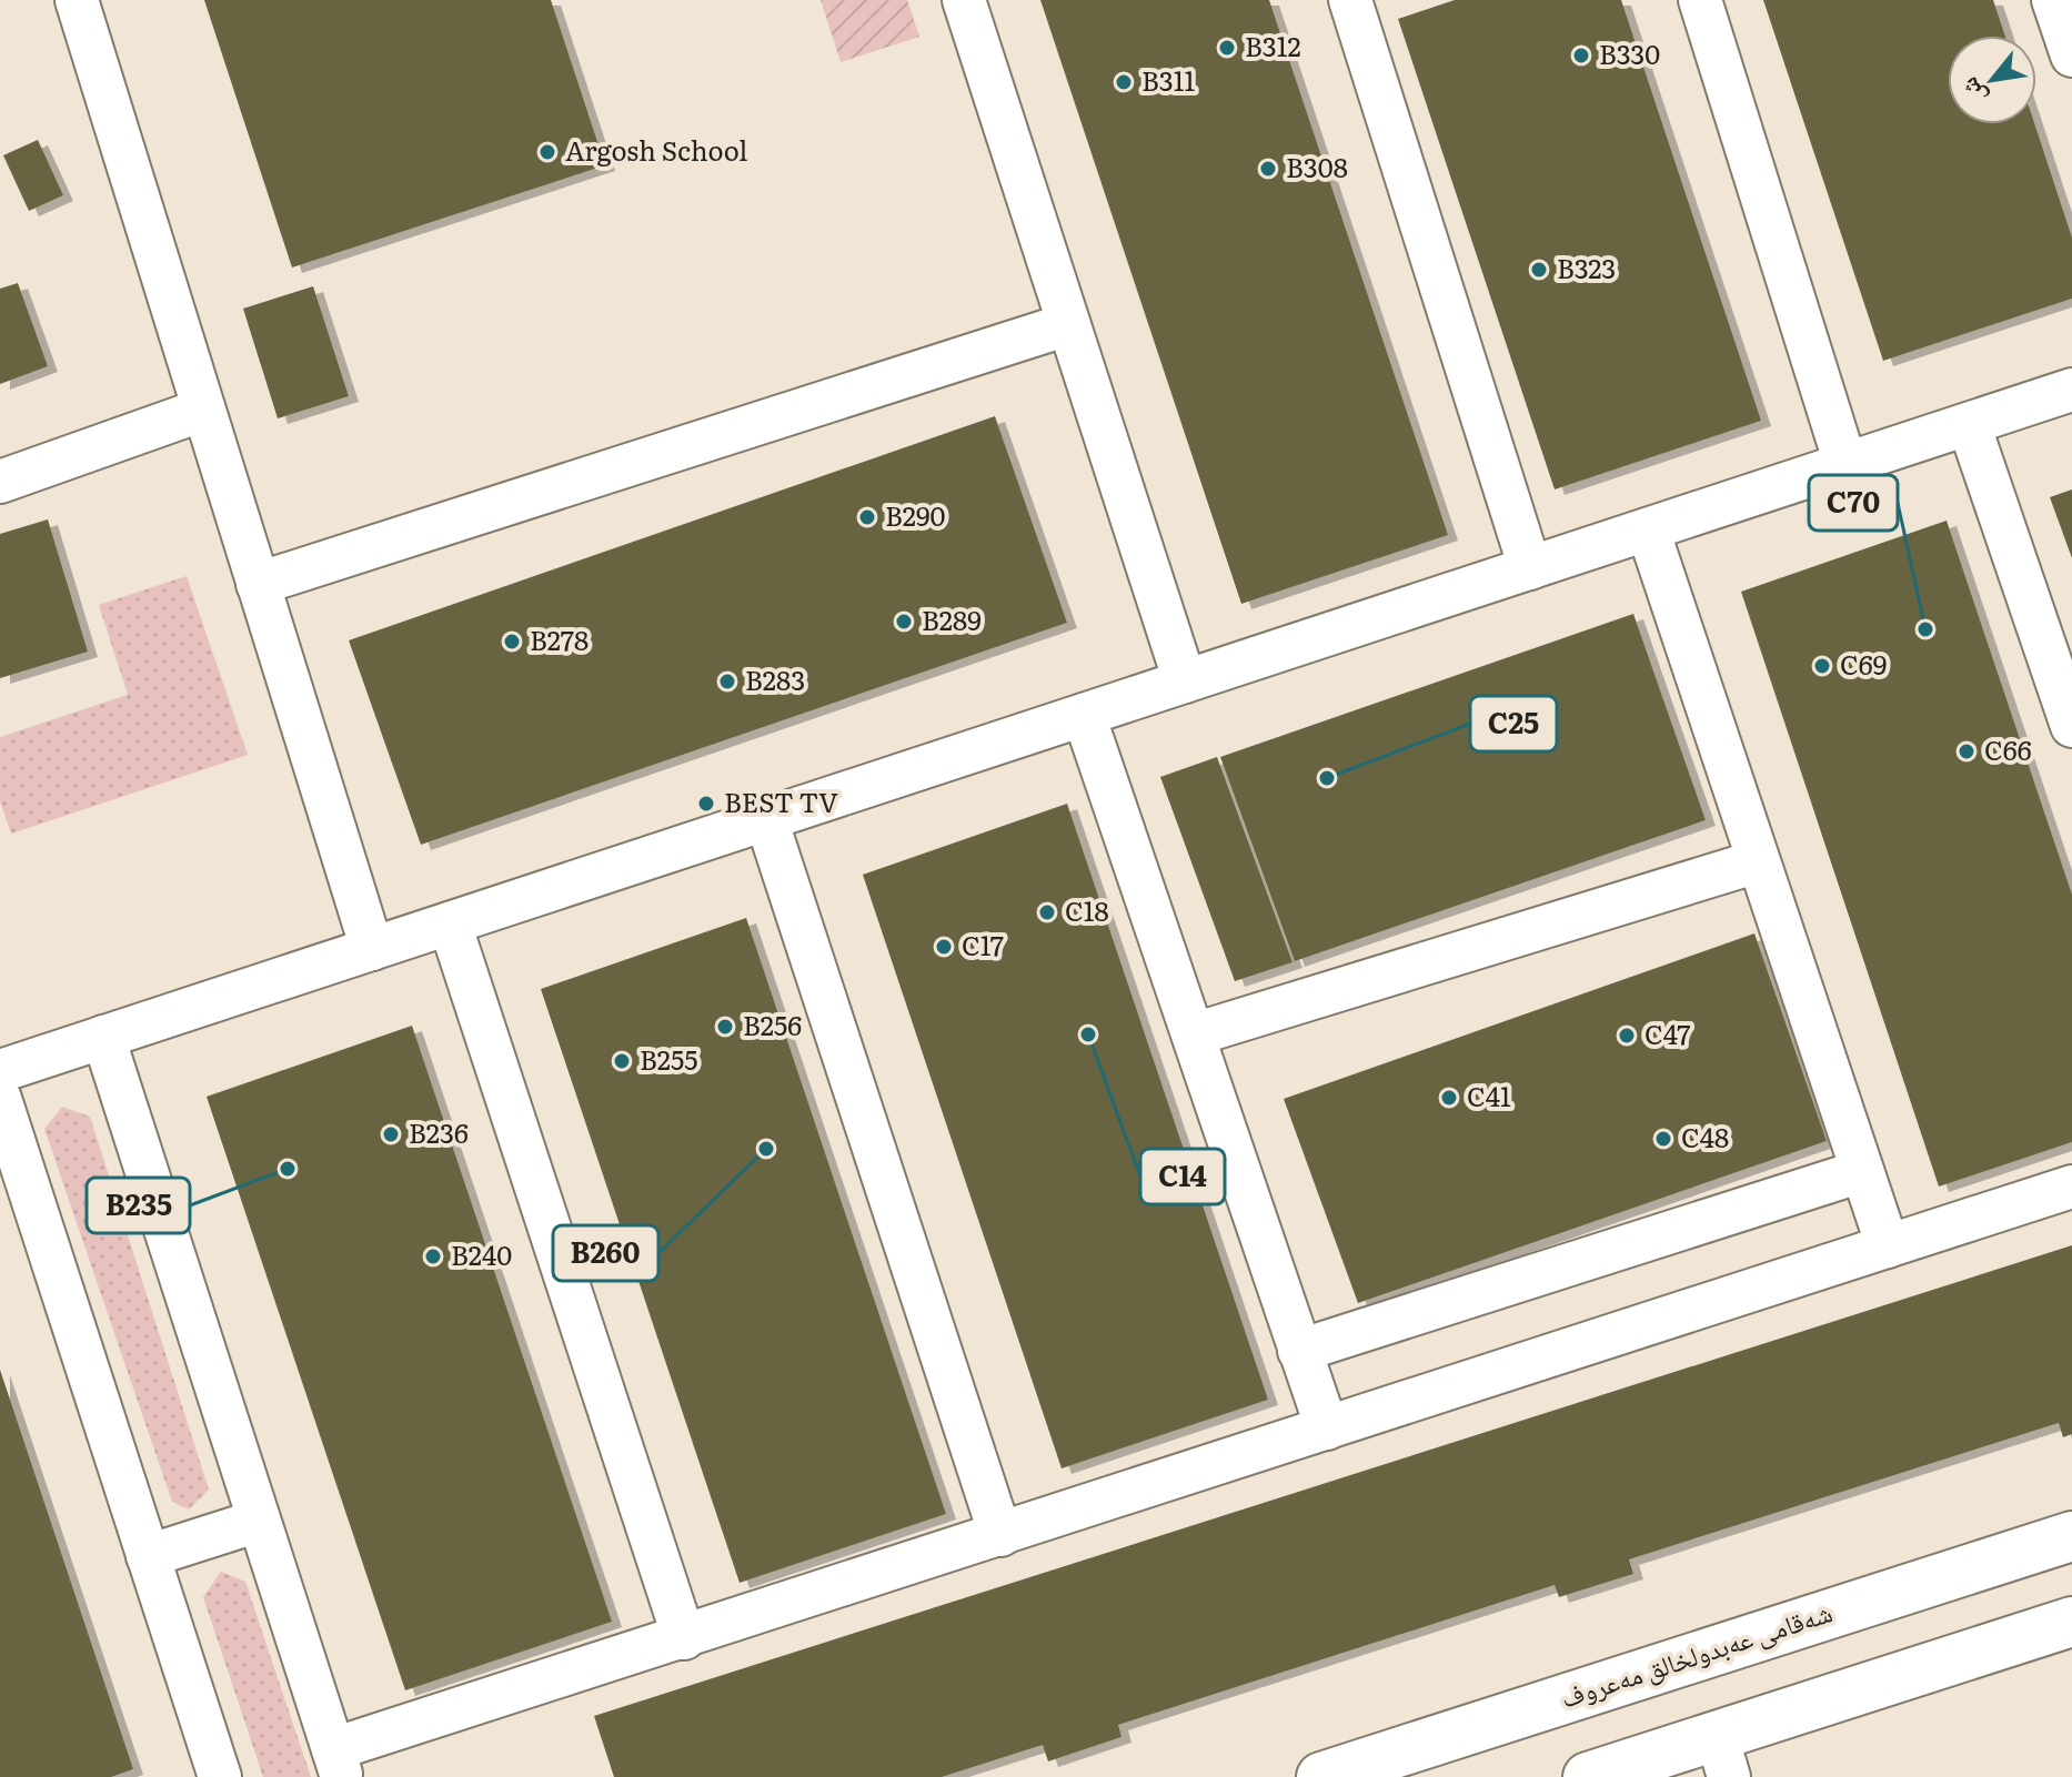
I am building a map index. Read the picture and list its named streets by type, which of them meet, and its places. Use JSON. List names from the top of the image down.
{
  "streets": {
    "main road": ["شەقامی عەبدولخالق مەعروف"]
  },
  "places": [
    "B312",
    "B330",
    "B311",
    "Argosh School",
    "B308",
    "B323",
    "B290",
    "B289",
    "C70",
    "B278",
    "C69",
    "B283",
    "C66",
    "C25",
    "BEST TV",
    "C18",
    "C17",
    "B256",
    "C14",
    "C47",
    "B255",
    "C41",
    "B236",
    "C48",
    "B260",
    "B235",
    "B240"
  ],
  "north": "bottom left"
}
